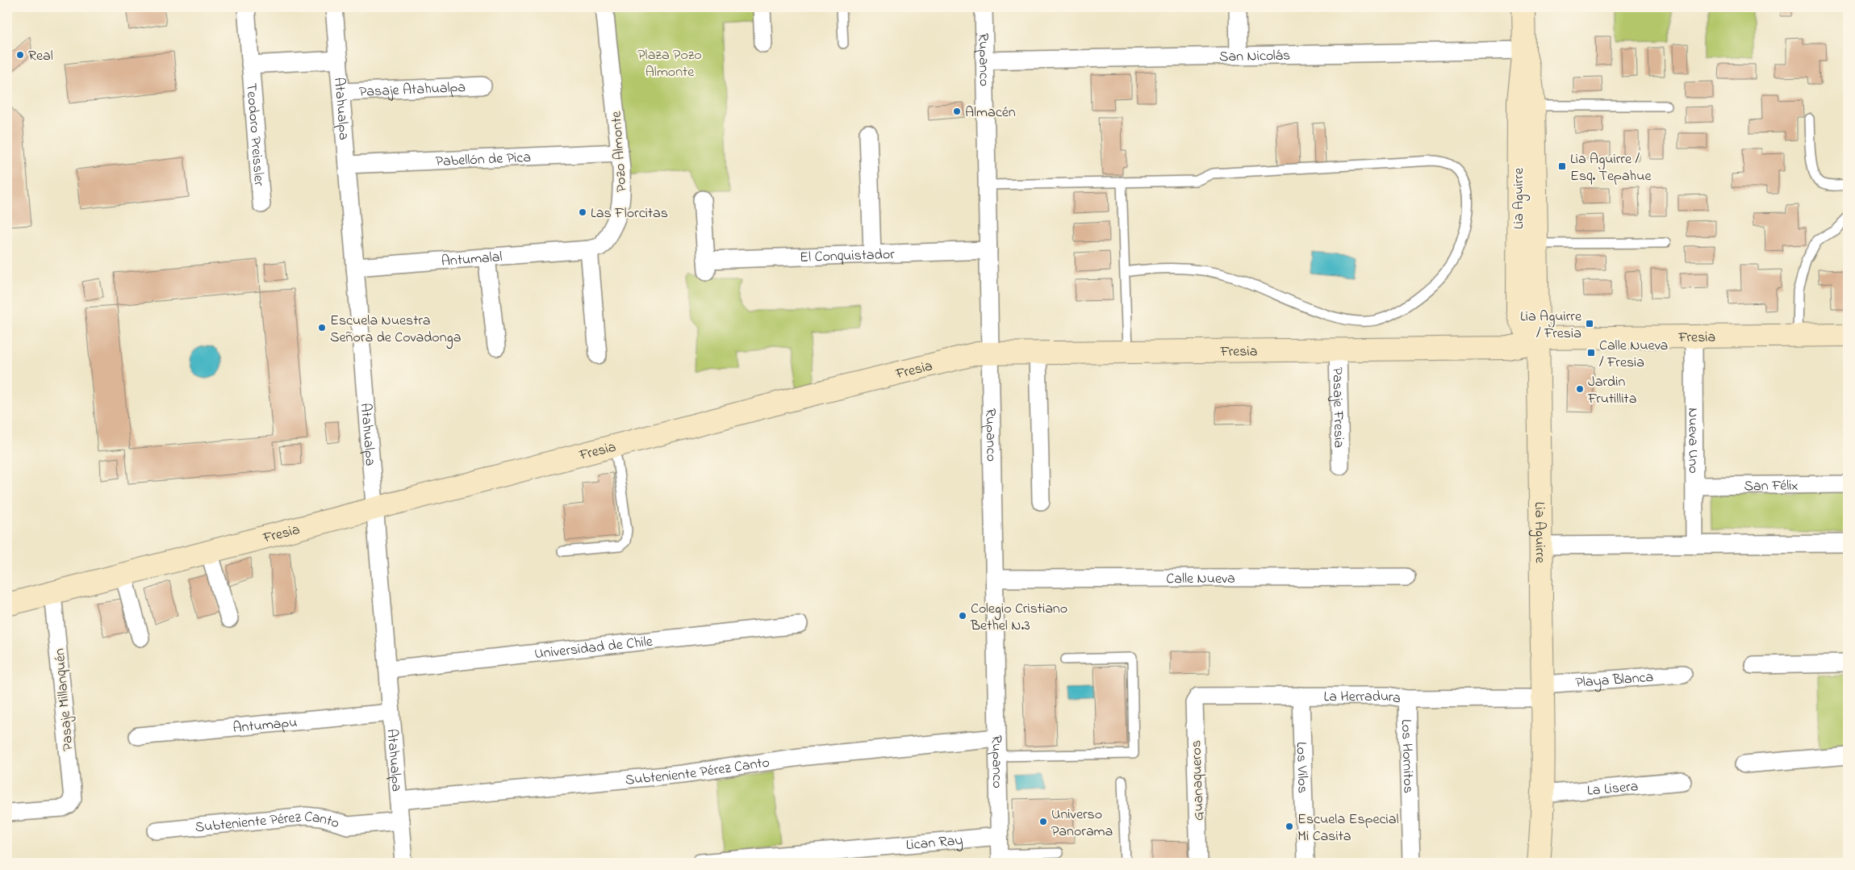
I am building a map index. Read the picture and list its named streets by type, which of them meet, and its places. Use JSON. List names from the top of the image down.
{
  "streets": {
    "street": [
      "San Nicolás",
      "Rupanco",
      "Pasaje Atahualpa",
      "Atahualpa",
      "Teodoro Preissler",
      "Pozo Almonte",
      "Pabellón de Pica",
      "Lia Aguirre",
      "El Conquistador",
      "Antumalal",
      "Fresia",
      "Pasaje Fresia",
      "Nueva Uno",
      "San Félix",
      "Calle Nueva",
      "Universidad de Chile",
      "Playa Blanca",
      "La Herradura",
      "Pasaje Millanquén",
      "Antumapu",
      "Los Hornitos",
      "Los Vilos",
      "Subteniente Pérez Canto",
      "Guanaqueros",
      "La Lisera",
      "Lican Ray"
    ]
  },
  "crossings": [
    ["San Nicolás", "Rupanco"],
    ["San Nicolás", "Lia Aguirre"],
    ["Rupanco", "El Conquistador"],
    ["Rupanco", "Fresia"],
    ["Rupanco", "Calle Nueva"],
    ["Rupanco", "Subteniente Pérez Canto"],
    ["Rupanco", "Lican Ray"],
    ["Pasaje Atahualpa", "Atahualpa"],
    ["Atahualpa", "Teodoro Preissler"],
    ["Atahualpa", "Pabellón de Pica"],
    ["Atahualpa", "Antumalal"],
    ["Atahualpa", "Fresia"],
    ["Atahualpa", "Universidad de Chile"],
    ["Atahualpa", "Antumapu"],
    ["Atahualpa", "Subteniente Pérez Canto"],
    ["Pozo Almonte", "Pabellón de Pica"],
    ["Pozo Almonte", "Antumalal"],
    ["Lia Aguirre", "Fresia"],
    ["Lia Aguirre", "Playa Blanca"],
    ["Lia Aguirre", "La Herradura"],
    ["Lia Aguirre", "La Lisera"],
    ["Fresia", "Pasaje Fresia"],
    ["Fresia", "Nueva Uno"],
    ["Fresia", "Pasaje Millanquén"],
    ["Nueva Uno", "San Félix"],
    ["Playa Blanca", "La Herradura"],
    ["La Herradura", "Los Hornitos"],
    ["La Herradura", "Los Vilos"],
    ["La Herradura", "Guanaqueros"]
  ],
  "parks": ["Plaza Pozo Almonte"],
  "places": {
    "other": [
      "Real",
      "Almacén",
      "Las Florcitas",
      "Escuela Nuestra Señora de Covadonga",
      "Jardin Frutillita",
      "Colegio Cristiano Bethel N.3",
      "Universo Panorama",
      "Escuela Especial Mi Casita"
    ],
    "transit": ["Lia Aguirre / Esq. Tepahue", "Lia Aguirre / Fresia", "Calle Nueva / Fresia"]
  }
}
